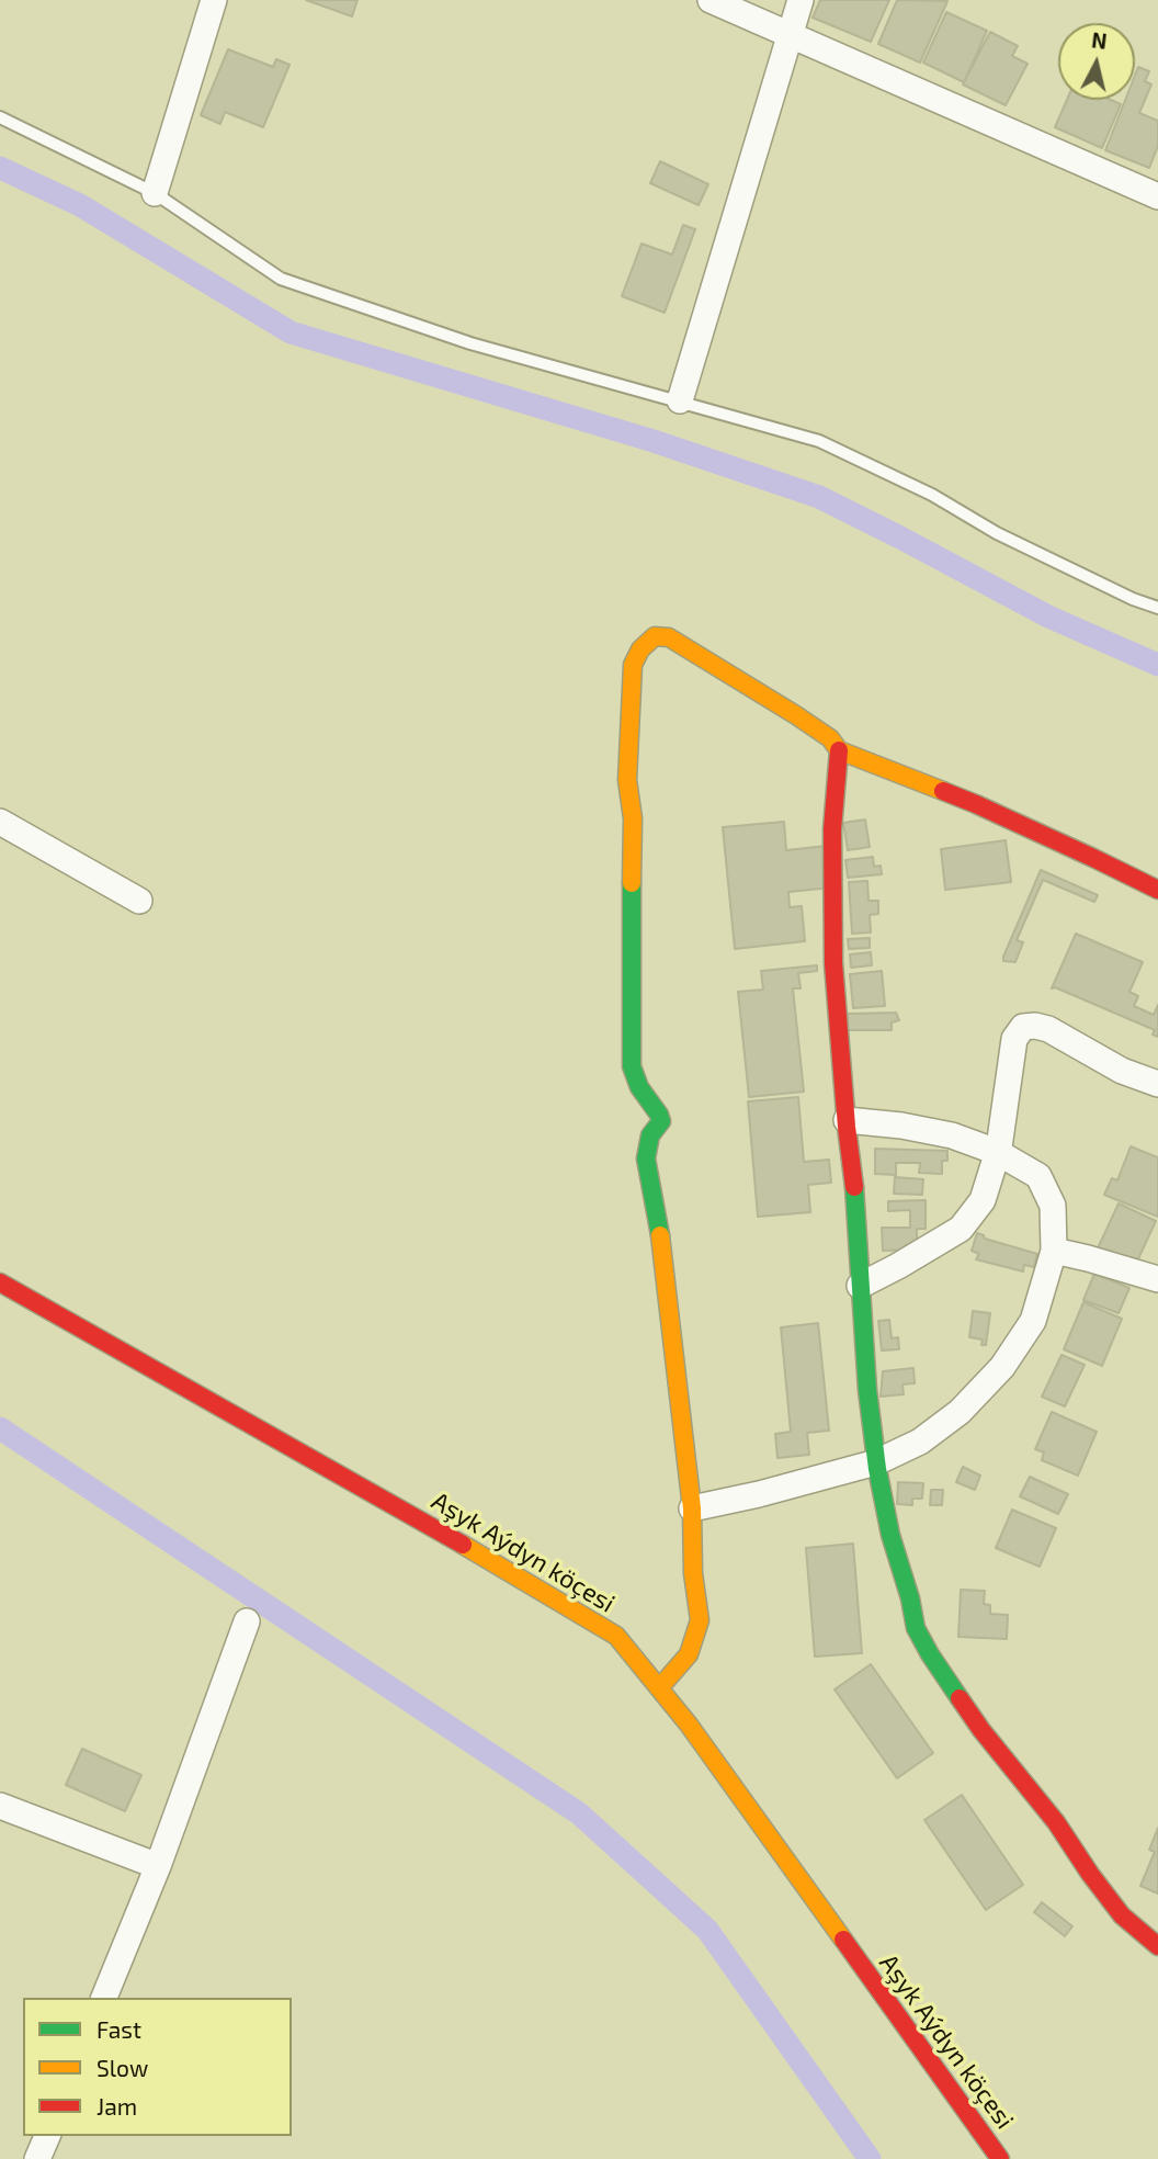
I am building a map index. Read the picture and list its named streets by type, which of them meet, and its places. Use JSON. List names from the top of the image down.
{
  "streets": {
    "street": ["Aşyk Aýdyn köçesi"]
  },
  "legend": ["Fast", "Slow", "Jam"],
  "north": "top"
}
